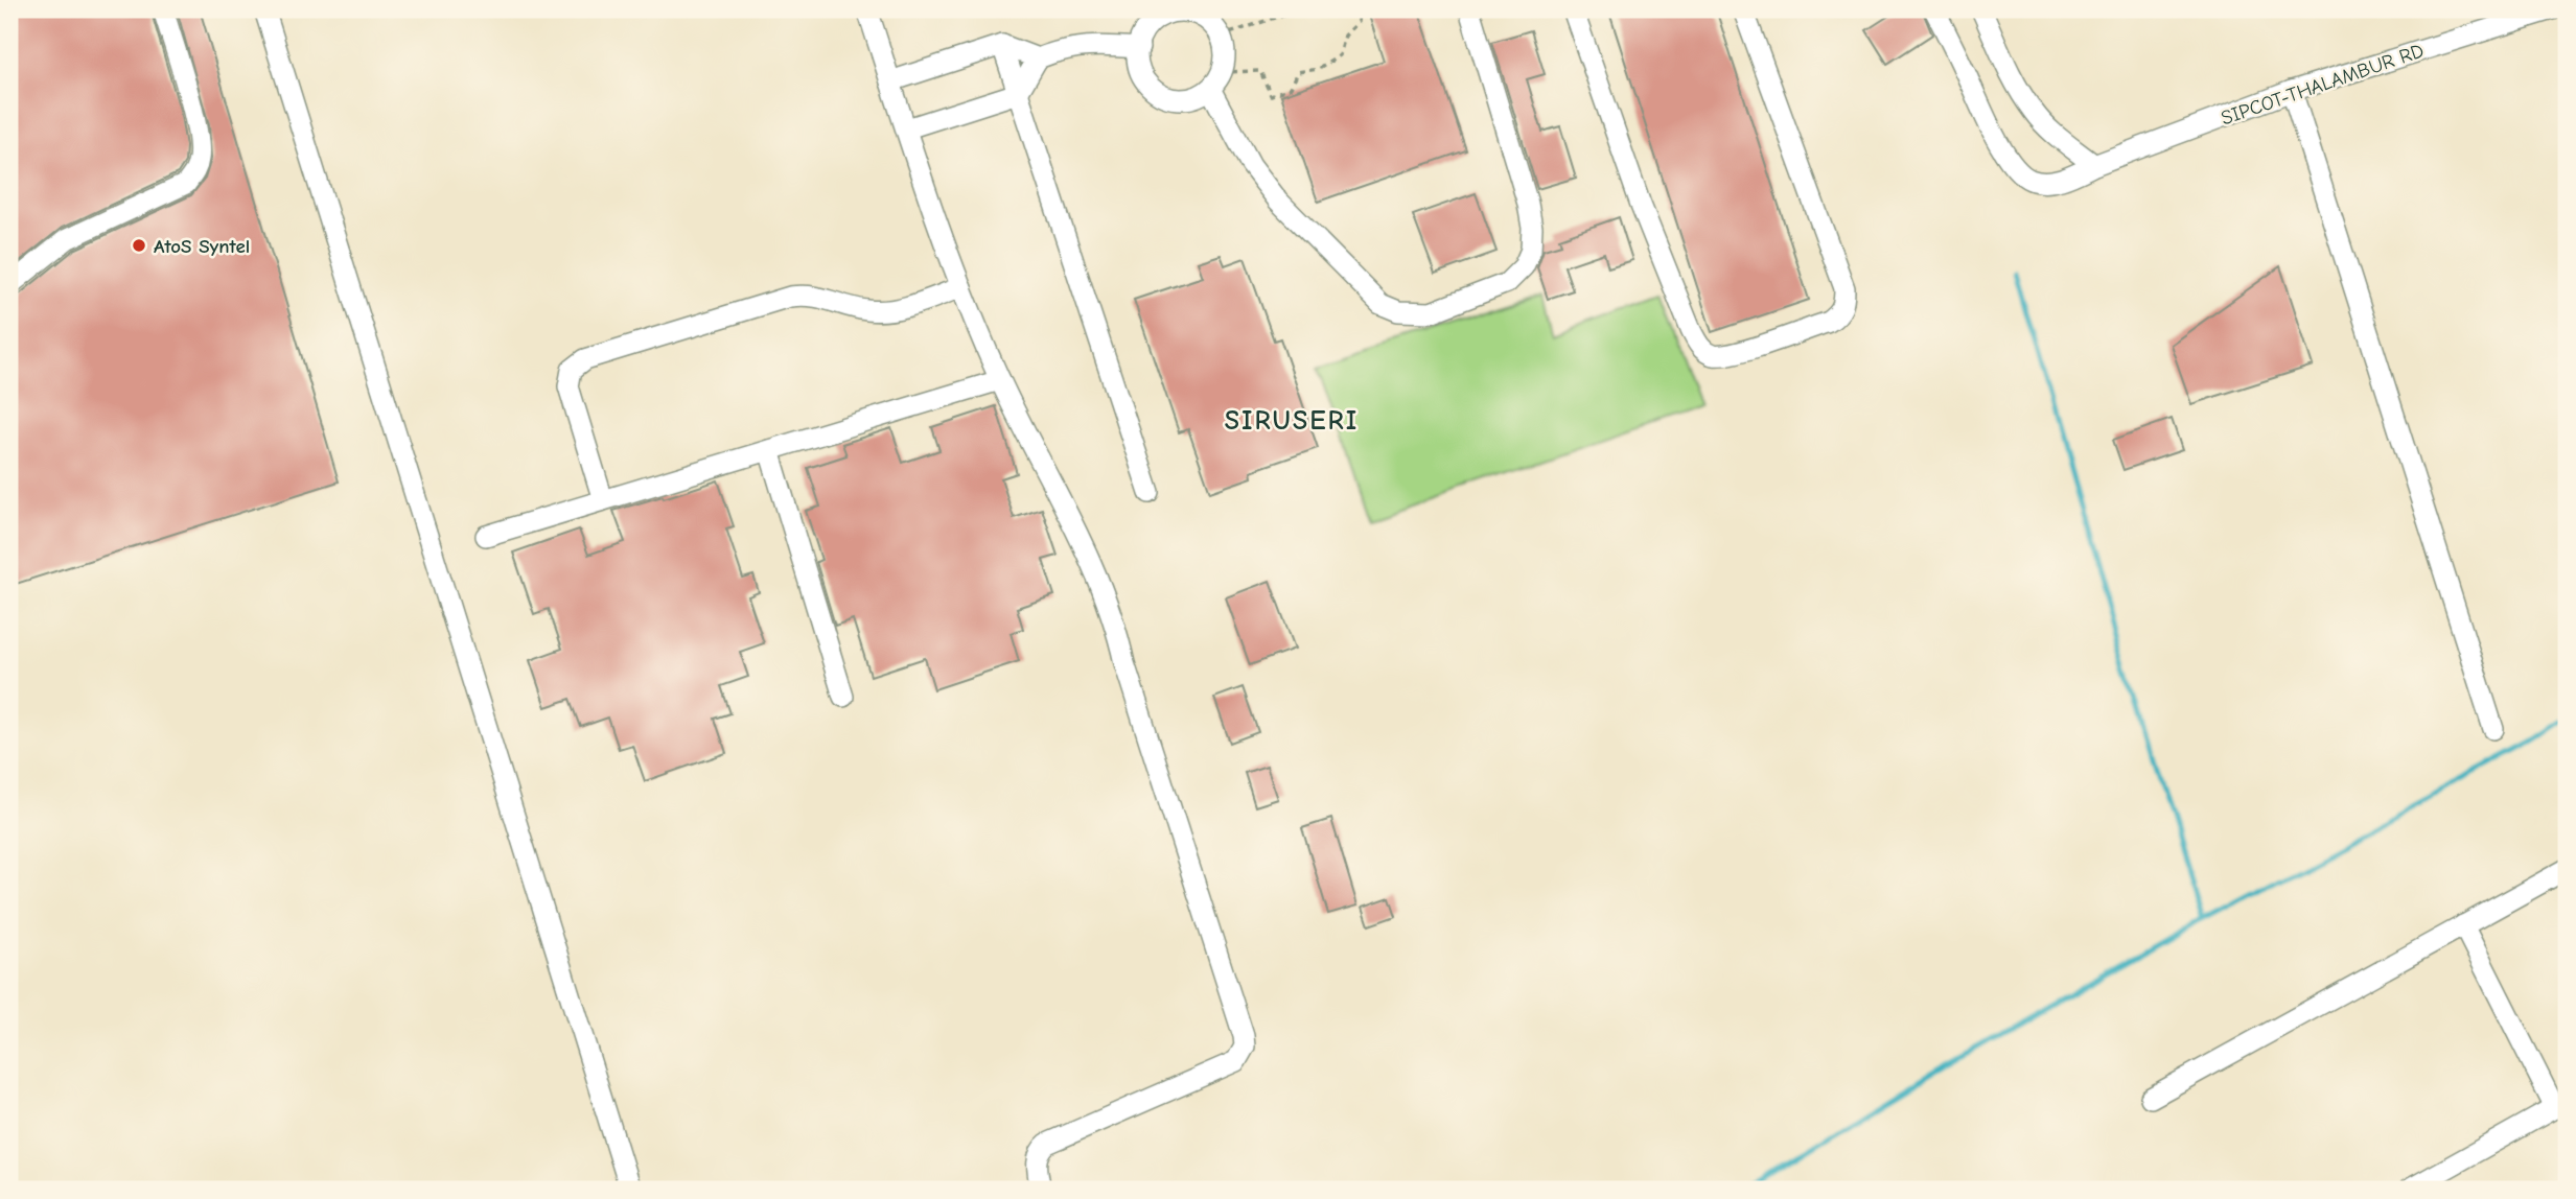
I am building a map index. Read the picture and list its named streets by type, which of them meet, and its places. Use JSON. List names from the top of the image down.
{
  "streets": {
    "street": ["SIPCOT-THALAMBUR RD"]
  },
  "districts": ["SIRUSERI"],
  "places": ["AtoS Syntel"]
}
